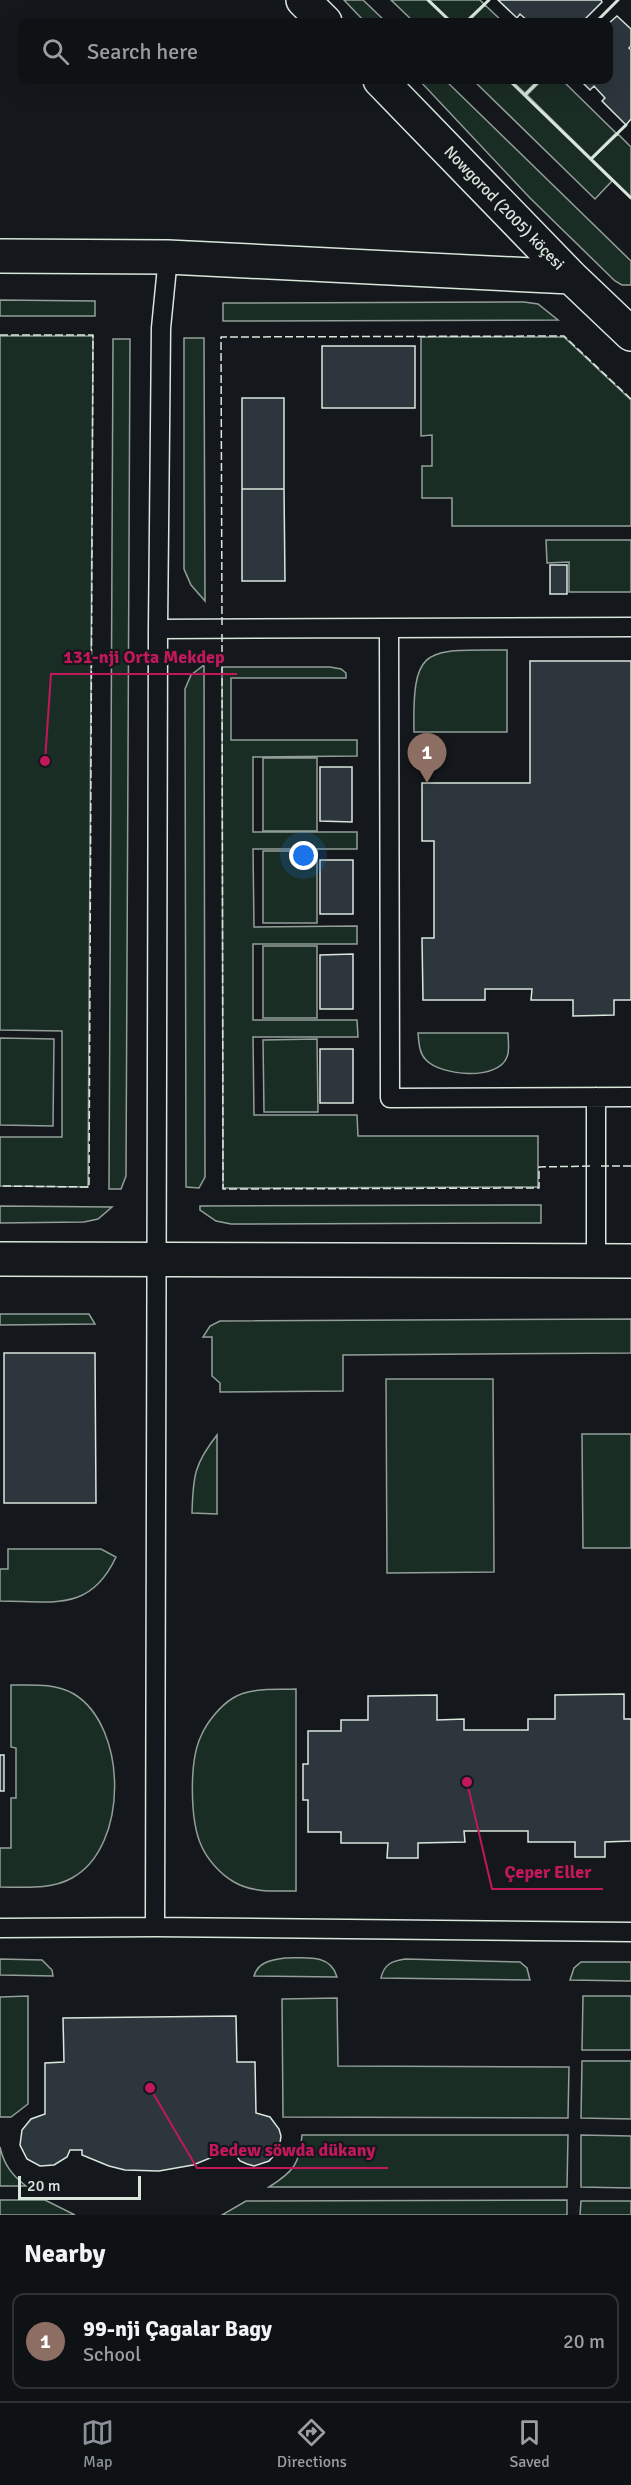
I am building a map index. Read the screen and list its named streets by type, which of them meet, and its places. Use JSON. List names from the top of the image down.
{
  "streets": {
    "street": ["Nowgorod (2005) köçesi"]
  },
  "places": ["131-nji Orta Mekdep", "Çeper Eller", "Bedew söwda dükany"],
  "scale_bar": "20 m",
  "page": {
    "search": "Search here",
    "pins": "1",
    "scale": "20 m",
    "heading": "Nearby",
    "list": [
      {
        "mark": "1",
        "name": "99-nji Çagalar Bagy",
        "note": "School",
        "value": "20 m"
      }
    ],
    "nav": ["Map", "Directions", "Saved"]
  }
}
